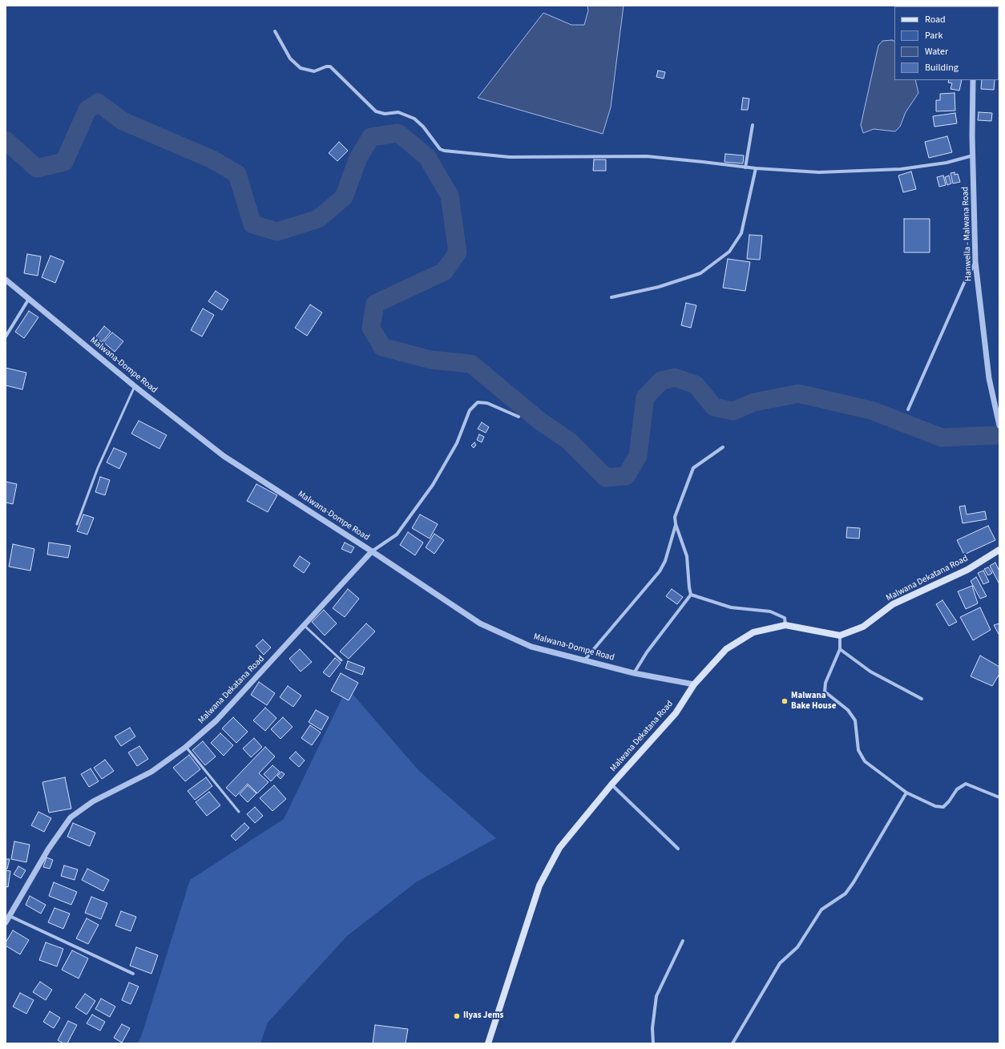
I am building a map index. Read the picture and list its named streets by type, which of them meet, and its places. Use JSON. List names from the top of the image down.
{
  "streets": {
    "main road": ["Malwana Dekatana Road"],
    "street": ["Hanwella - Malwana Road", "Malwana-Dompe Road"]
  },
  "crossings": [
    ["Malwana-Dompe Road", "Malwana Dekatana Road"]
  ],
  "places": ["Malwana Bake House", "Ilyas Jems"],
  "legend": [
    "Road",
    "Park",
    "Water",
    "Building"
  ]
}
